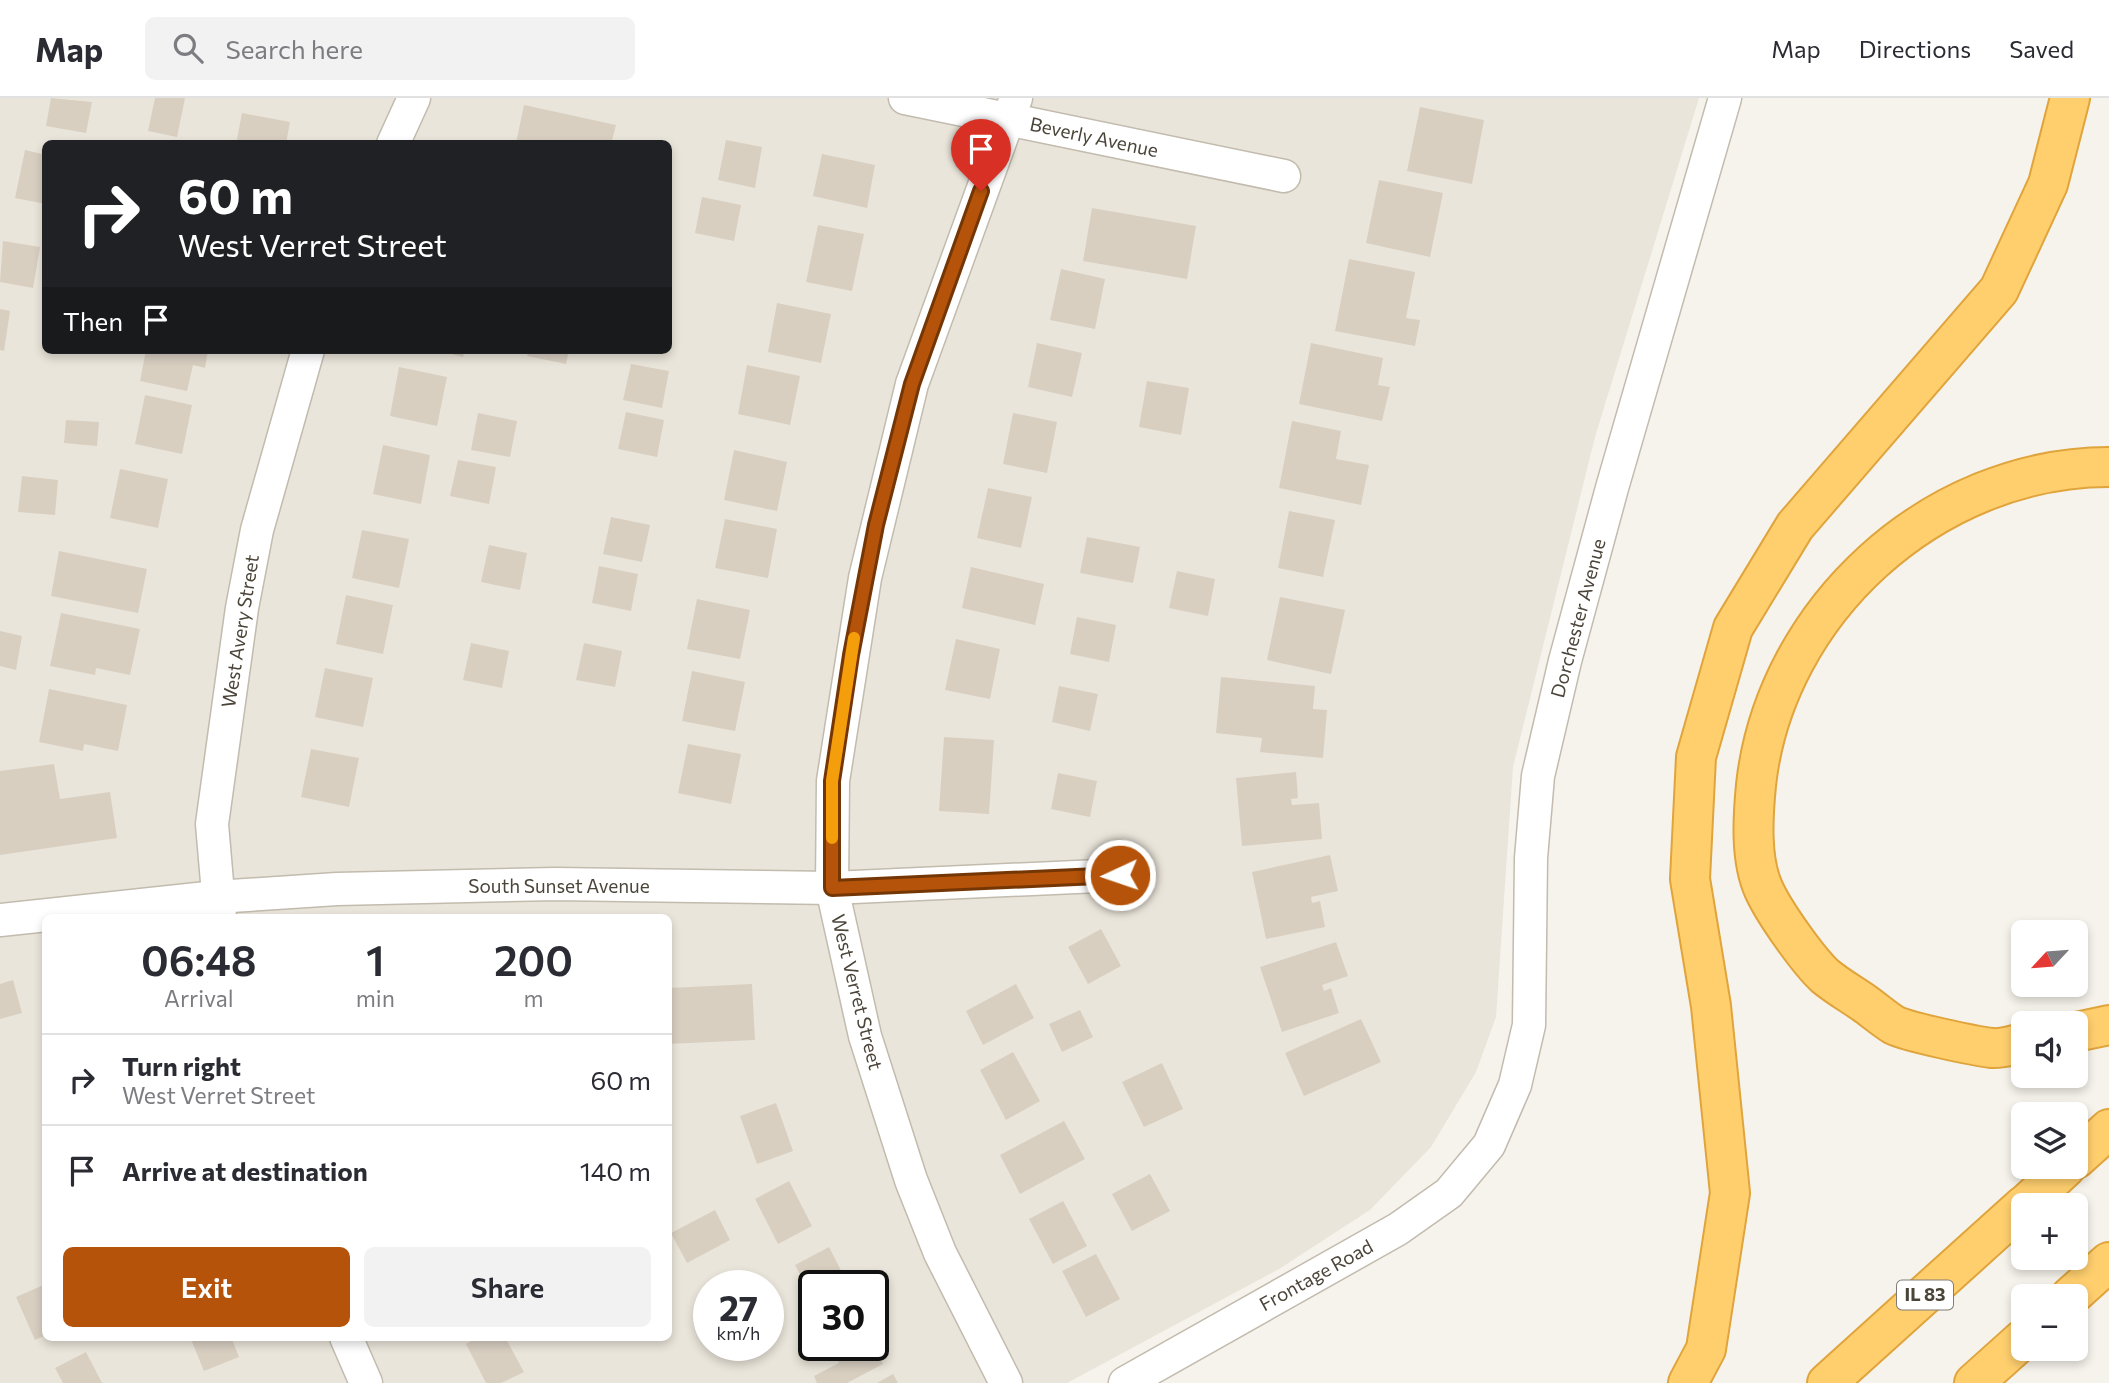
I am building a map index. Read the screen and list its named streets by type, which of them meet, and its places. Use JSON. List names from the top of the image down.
{
  "streets": {
    "highway": ["IL 83"],
    "street": [
      "Beverly Avenue",
      "Dorchester Avenue",
      "West Avery Street",
      "South Sunset Avenue",
      "West Verret Street",
      "Frontage Road"
    ]
  },
  "crossings": [
    ["Beverly Avenue", "West Verret Street"],
    ["Dorchester Avenue", "Frontage Road"],
    ["West Avery Street", "South Sunset Avenue"],
    ["South Sunset Avenue", "West Verret Street"]
  ],
  "north": "bottom left",
  "page": {
    "header": "Map",
    "search": "Search here",
    "nav": ["Map", "Directions", "Saved"],
    "turn": ["60 m", "West Verret Street"],
    "then": "Then",
    "eta": [
      "06:48",
      "Arrival",
      "1",
      "min",
      "200",
      "m"
    ],
    "map_buttons": ["+", "−"],
    "list": [
      {
        "name": "Turn right",
        "note": "West Verret Street",
        "value": "60 m"
      },
      {
        "name": "Arrive at destination",
        "value": "140 m"
      }
    ],
    "buttons": ["Exit", "Share"],
    "speed": "27 km/h",
    "limit": "30"
  }
}
